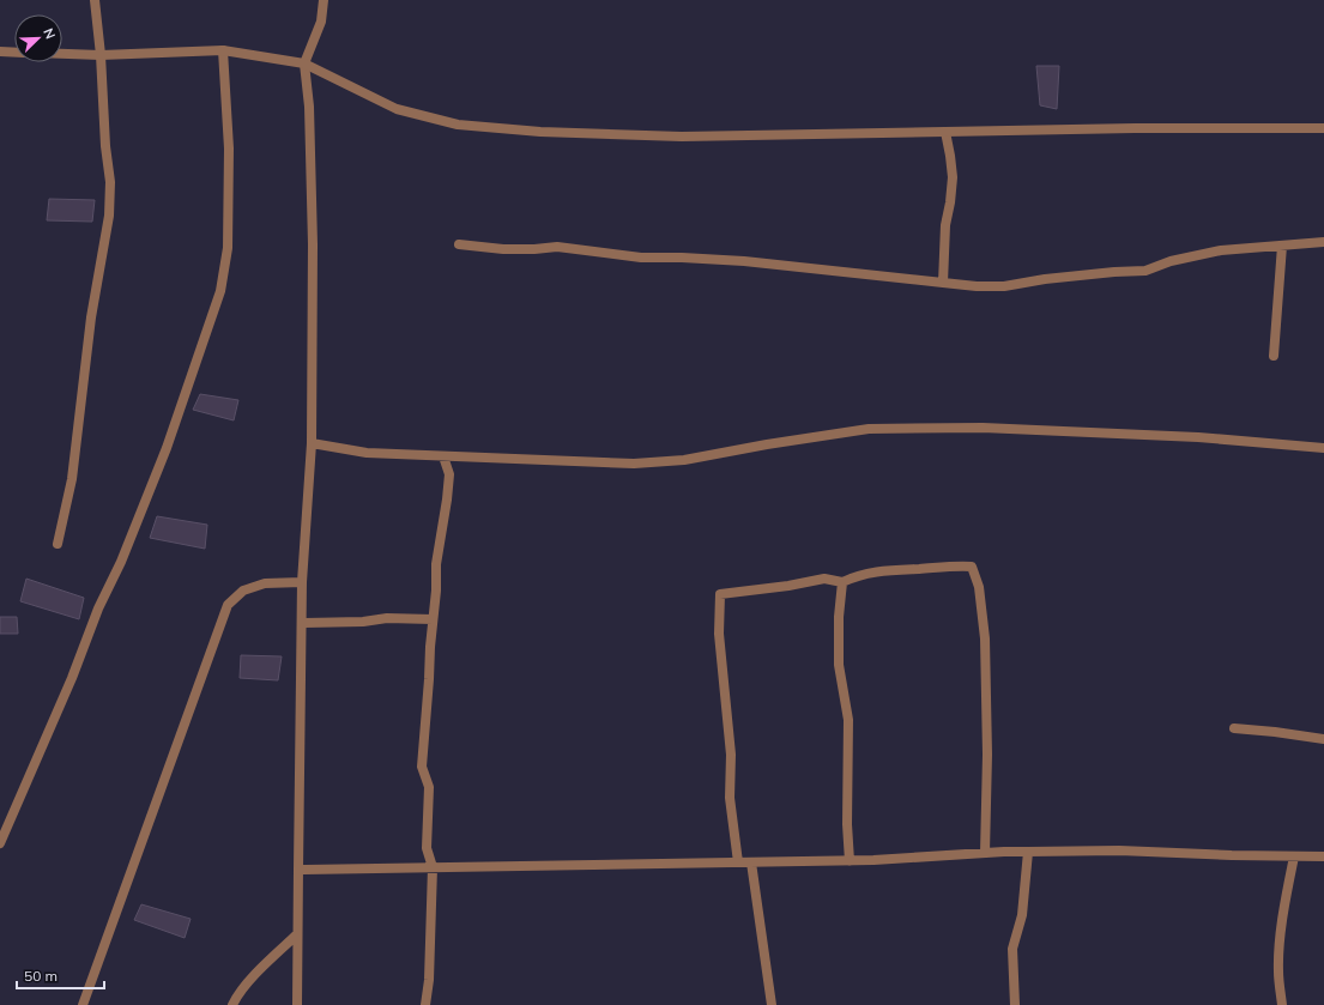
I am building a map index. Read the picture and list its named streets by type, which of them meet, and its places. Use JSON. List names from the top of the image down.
{
  "scale_bar": "50 m",
  "north": "top right"
}
